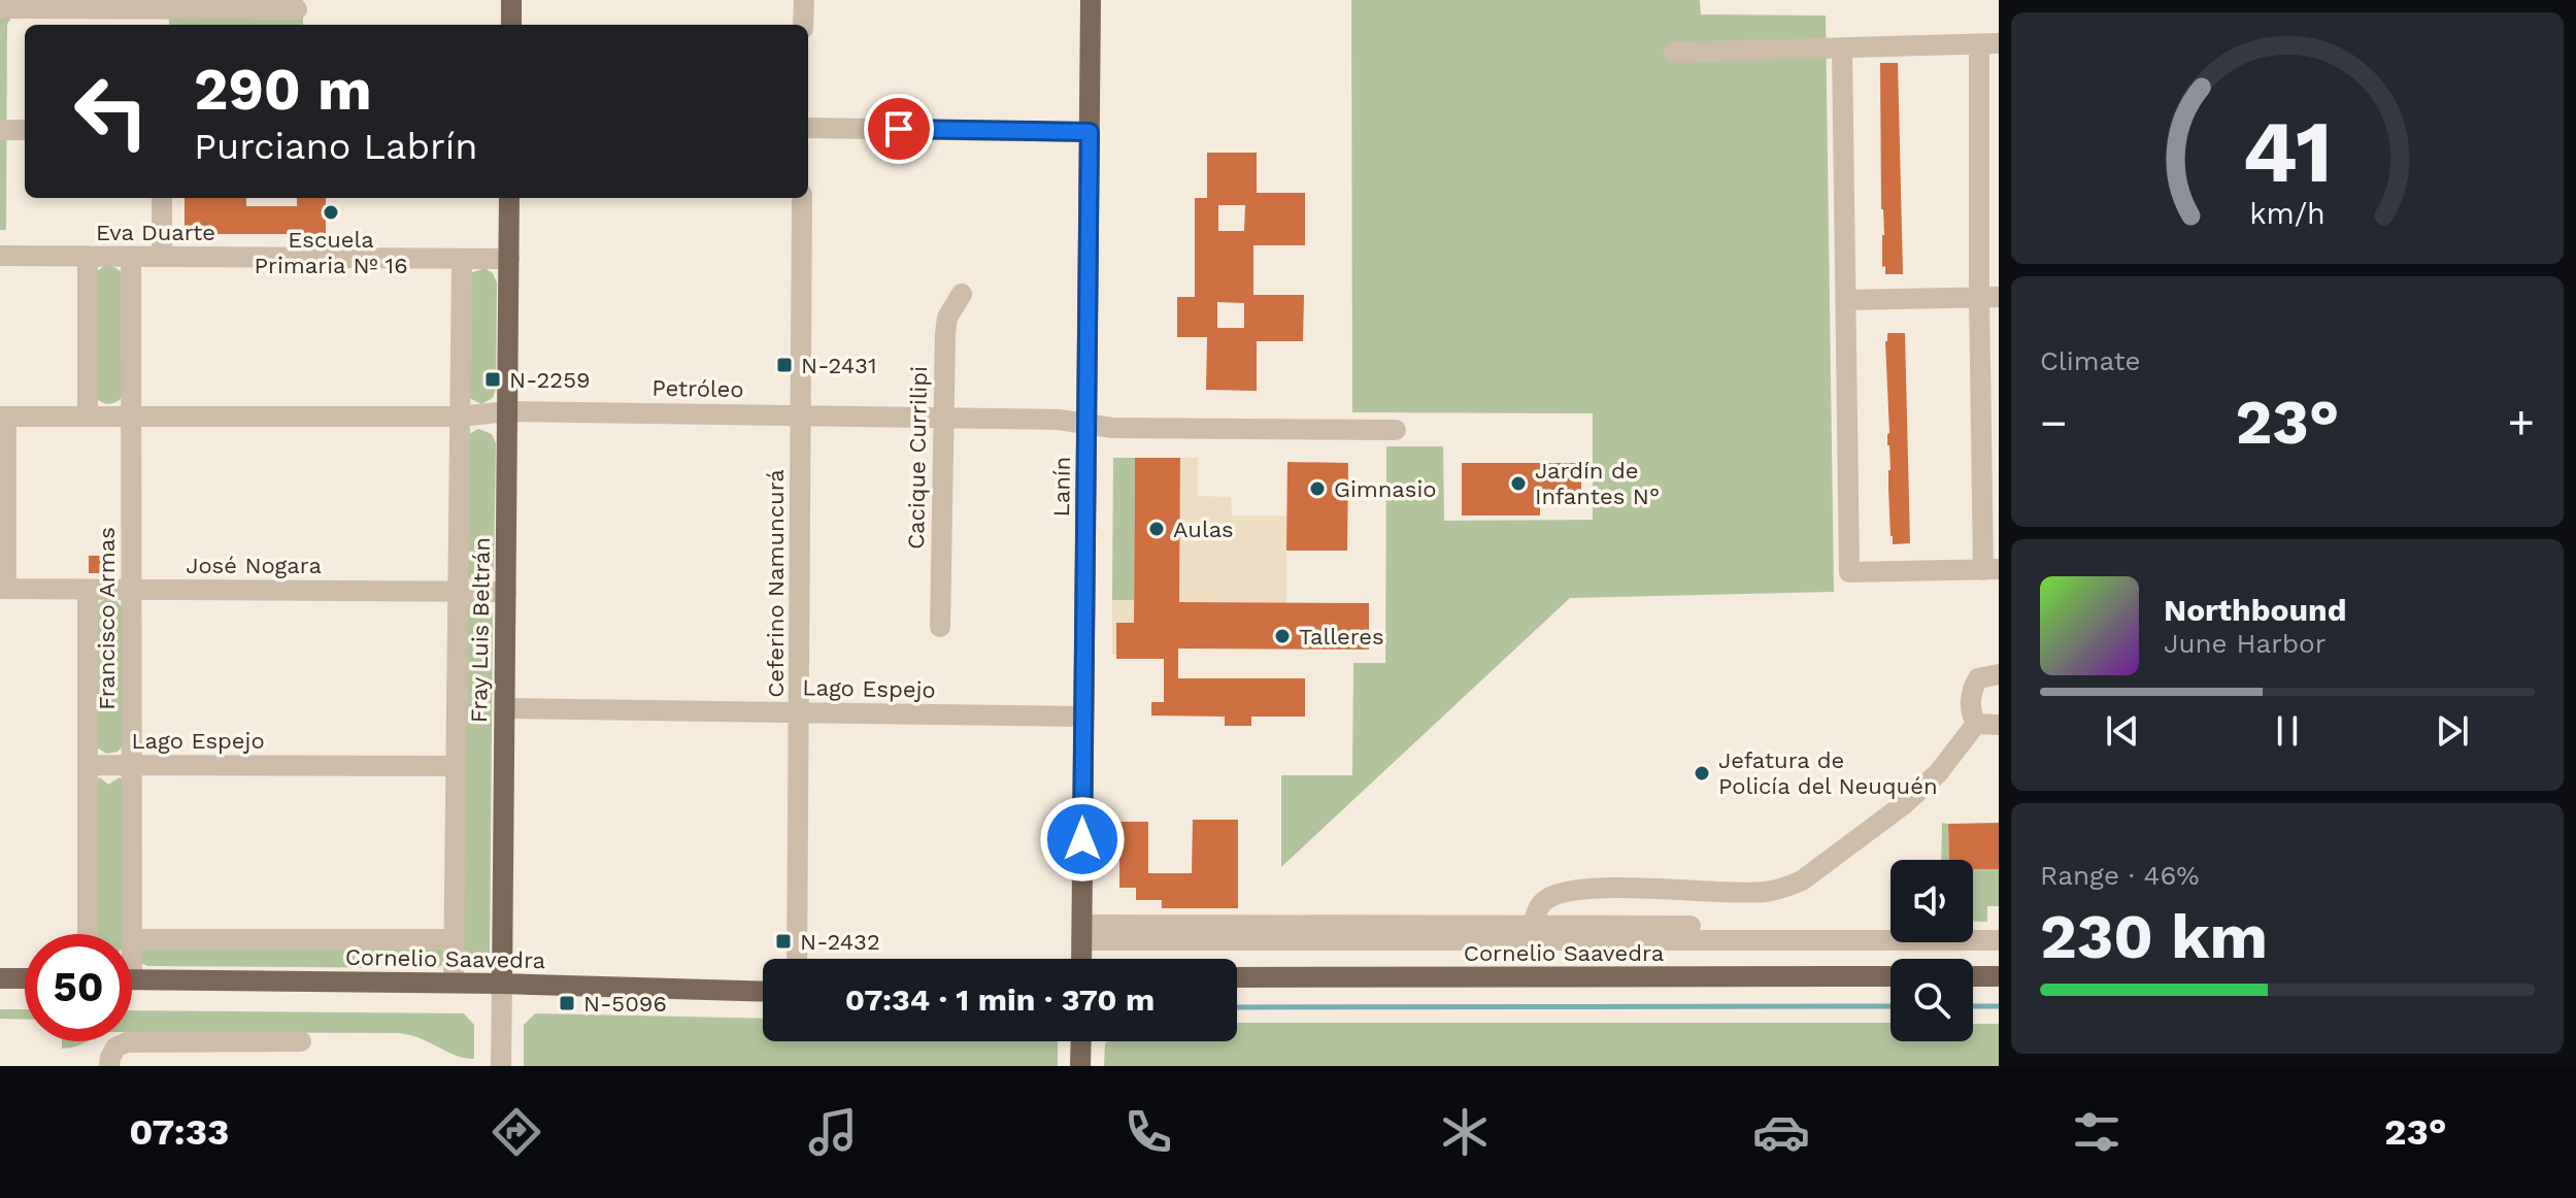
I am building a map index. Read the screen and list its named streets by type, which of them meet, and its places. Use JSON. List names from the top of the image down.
{
  "streets": {
    "main road": ["Lanín", "Fray Luis Beltrán", "Cornelio Saavedra"],
    "street": [
      "Eva Duarte",
      "Petróleo",
      "Cacique Currilipi",
      "José Nogara",
      "Ceferino Namuncurá",
      "Francisco Armas",
      "Lago Espejo"
    ]
  },
  "crossings": [
    ["Eva Duarte", "Francisco Armas"],
    ["Eva Duarte", "Fray Luis Beltrán"],
    ["Petróleo", "Cacique Currilipi"],
    ["Petróleo", "Lanín"],
    ["Petróleo", "Ceferino Namuncurá"],
    ["Petróleo", "Francisco Armas"],
    ["Petróleo", "Fray Luis Beltrán"],
    ["Lanín", "Lago Espejo"],
    ["José Nogara", "Francisco Armas"],
    ["José Nogara", "Fray Luis Beltrán"],
    ["Ceferino Namuncurá", "Lago Espejo"],
    ["Francisco Armas", "Lago Espejo"],
    ["Fray Luis Beltrán", "Lago Espejo"],
    ["Fray Luis Beltrán", "Cornelio Saavedra"]
  ],
  "places": {
    "other": [
      "Escuela Primaria Nº 16",
      "Jardín de Infantes N°",
      "Gimnasio",
      "Aulas",
      "Talleres",
      "Jefatura de Policía del Neuquén"
    ],
    "transit": [
      "N-2431",
      "N-2259",
      "N-2432",
      "N-5096"
    ]
  },
  "page": {
    "turn": ["290 m", "Purciano Labrín"],
    "tile": [
      "Climate",
      ["Range · 46%", "230 km"]
    ],
    "heat": ["−", "23°", "+"],
    "song": ["Northbound", "June Harbor"],
    "limit": "50",
    "trip": "07:34 · 1 min · 370 m",
    "tabs": ["07:33", "23°"],
    "gauge": ["41", "km/h"]
  }
}
